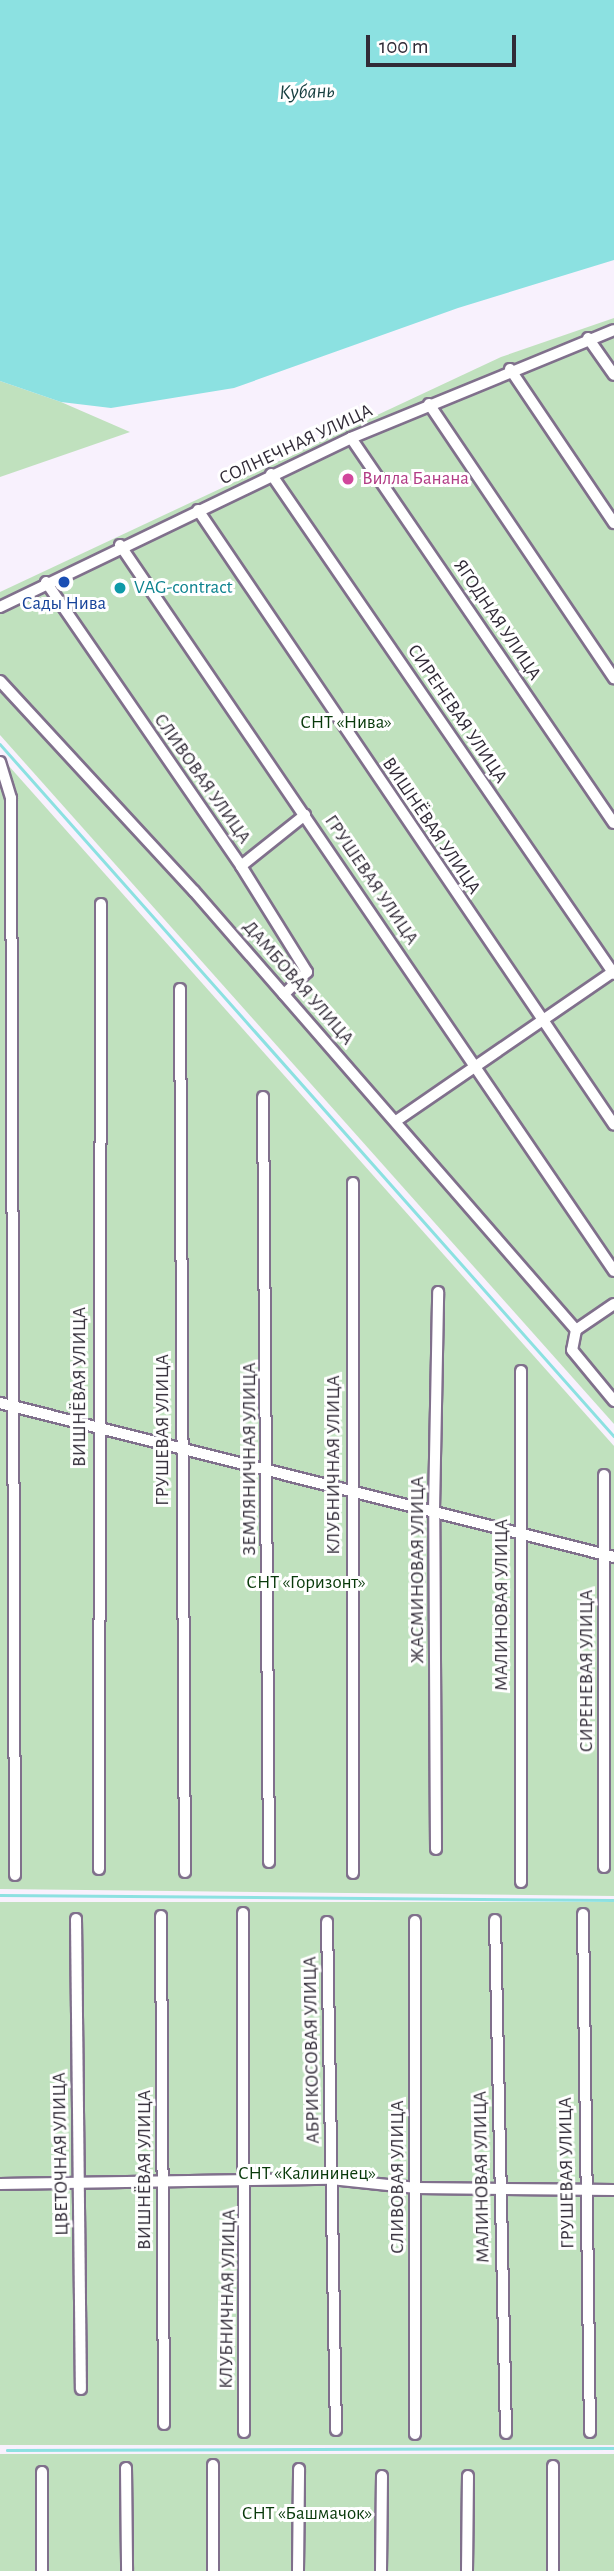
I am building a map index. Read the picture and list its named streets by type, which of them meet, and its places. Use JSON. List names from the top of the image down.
{
  "streets": {
    "street": [
      "СОЛНЕЧНАЯ УЛИЦА",
      "ЯГОДНАЯ УЛИЦА",
      "СИРЕНЕВАЯ УЛИЦА",
      "СЛИВОВАЯ УЛИЦА",
      "ВИШНЁВАЯ УЛИЦА",
      "ГРУШЕВАЯ УЛИЦА",
      "ДАМБОВАЯ УЛИЦА",
      "ЗЕМЛЯНИЧНАЯ УЛИЦА",
      "КЛУБНИЧНАЯ УЛИЦА",
      "ЖАСМИНОВАЯ УЛИЦА",
      "МАЛИНОВАЯ УЛИЦА",
      "АБРИКОСОВАЯ УЛИЦА",
      "ЦВЕТОЧНАЯ УЛИЦА"
    ]
  },
  "crossings": [
    ["СОЛНЕЧНАЯ УЛИЦА", "ЯГОДНАЯ УЛИЦА"],
    ["СОЛНЕЧНАЯ УЛИЦА", "СИРЕНЕВАЯ УЛИЦА"],
    ["СОЛНЕЧНАЯ УЛИЦА", "СЛИВОВАЯ УЛИЦА"],
    ["СОЛНЕЧНАЯ УЛИЦА", "ВИШНЁВАЯ УЛИЦА"],
    ["СОЛНЕЧНАЯ УЛИЦА", "ГРУШЕВАЯ УЛИЦА"],
    ["СЛИВОВАЯ УЛИЦА", "ДАМБОВАЯ УЛИЦА"]
  ],
  "water": ["Кубань"],
  "parks": [
    "СНТ «Нива»",
    "СНТ «Горизонт»",
    "СНТ «Калининец»",
    "СНТ «Башмачок»"
  ],
  "places": ["Вилла Банана", "Сады Нива", "VAG-contract"],
  "scale_bar": "100 m"
}
